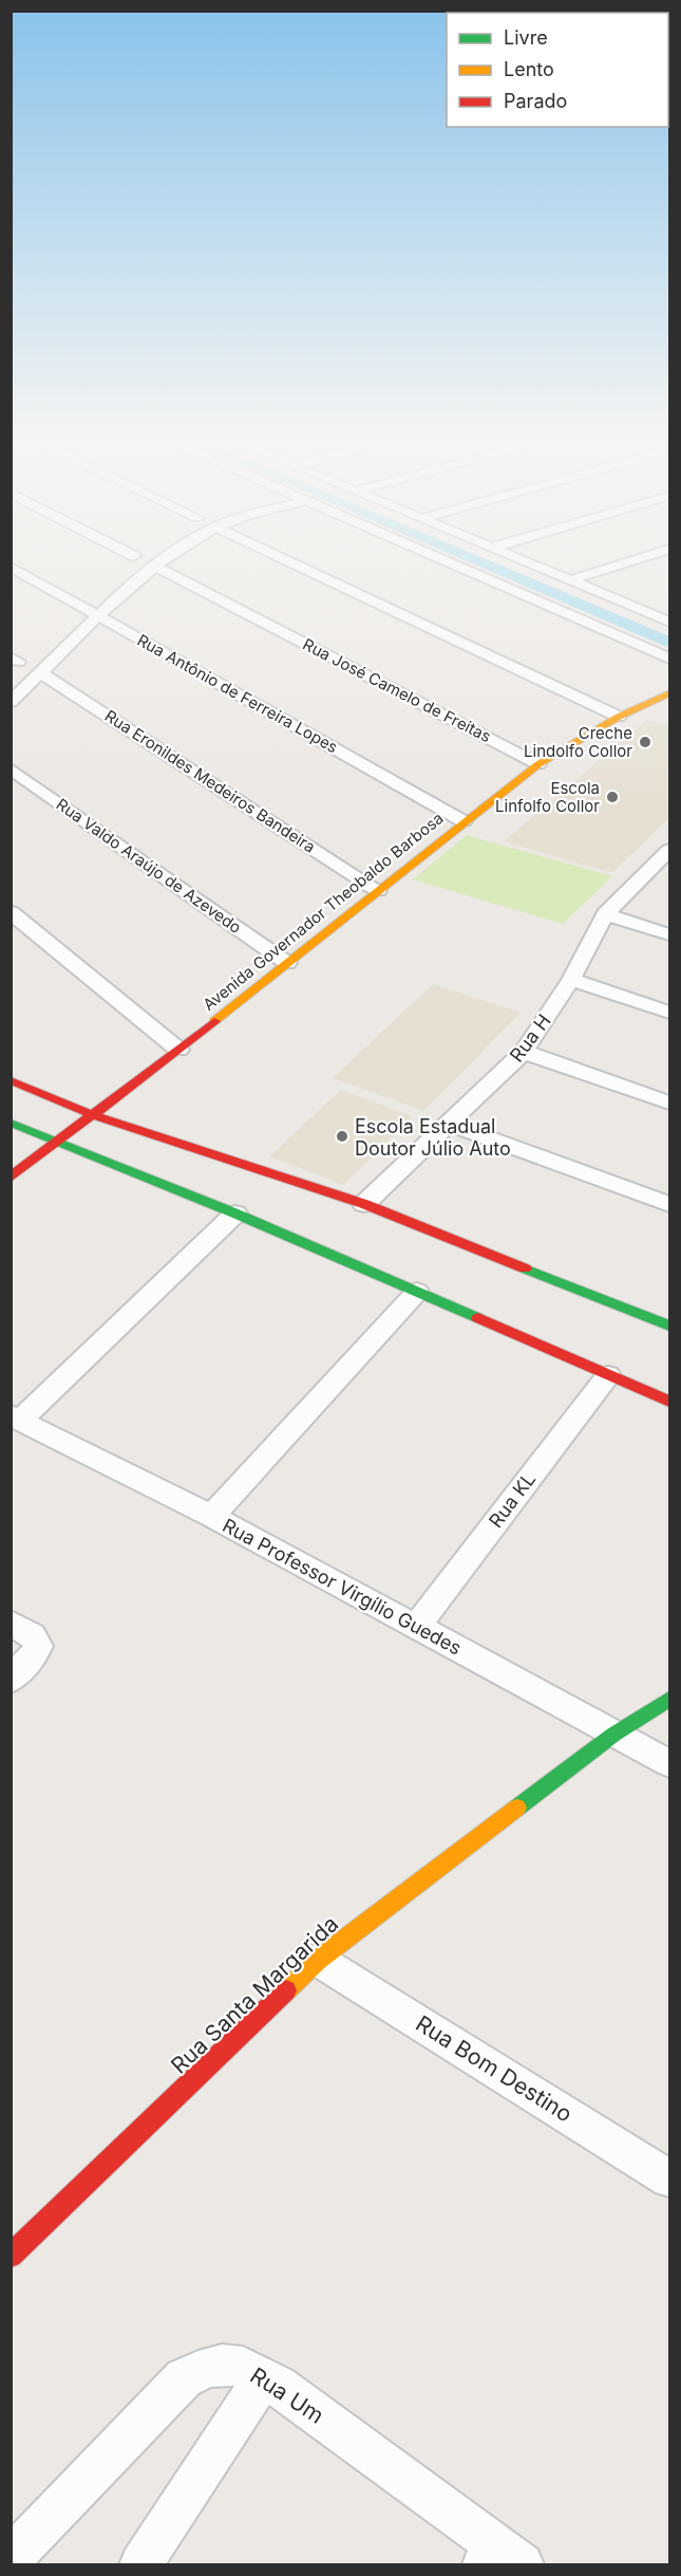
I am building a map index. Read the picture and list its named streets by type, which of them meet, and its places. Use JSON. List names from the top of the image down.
{
  "streets": {
    "street": [
      "Rua José Camelo de Freitas",
      "Rua Antônio de Ferreira Lopes",
      "Rua Eronildes Medeiros Bandeira",
      "Rua Valdo Araújo de Azevedo",
      "Avenida Governador Theobaldo Barbosa",
      "Rua H",
      "Rua KL",
      "Rua Professor Virgílio Guedes",
      "Rua Santa Margarida",
      "Rua Bom Destino",
      "Rua Um"
    ]
  },
  "crossings": [
    ["Rua José Camelo de Freitas", "Avenida Governador Theobaldo Barbosa"],
    ["Rua Antônio de Ferreira Lopes", "Avenida Governador Theobaldo Barbosa"],
    ["Rua Eronildes Medeiros Bandeira", "Avenida Governador Theobaldo Barbosa"],
    ["Rua Valdo Araújo de Azevedo", "Avenida Governador Theobaldo Barbosa"],
    ["Rua KL", "Rua Professor Virgílio Guedes"],
    ["Rua Professor Virgílio Guedes", "Rua Santa Margarida"],
    ["Rua Santa Margarida", "Rua Bom Destino"]
  ],
  "places": ["Creche Lindolfo Collor", "Escola Linfolfo Collor", "Escola Estadual Doutor Júlio Auto"],
  "legend": ["Livre", "Lento", "Parado"]
}
